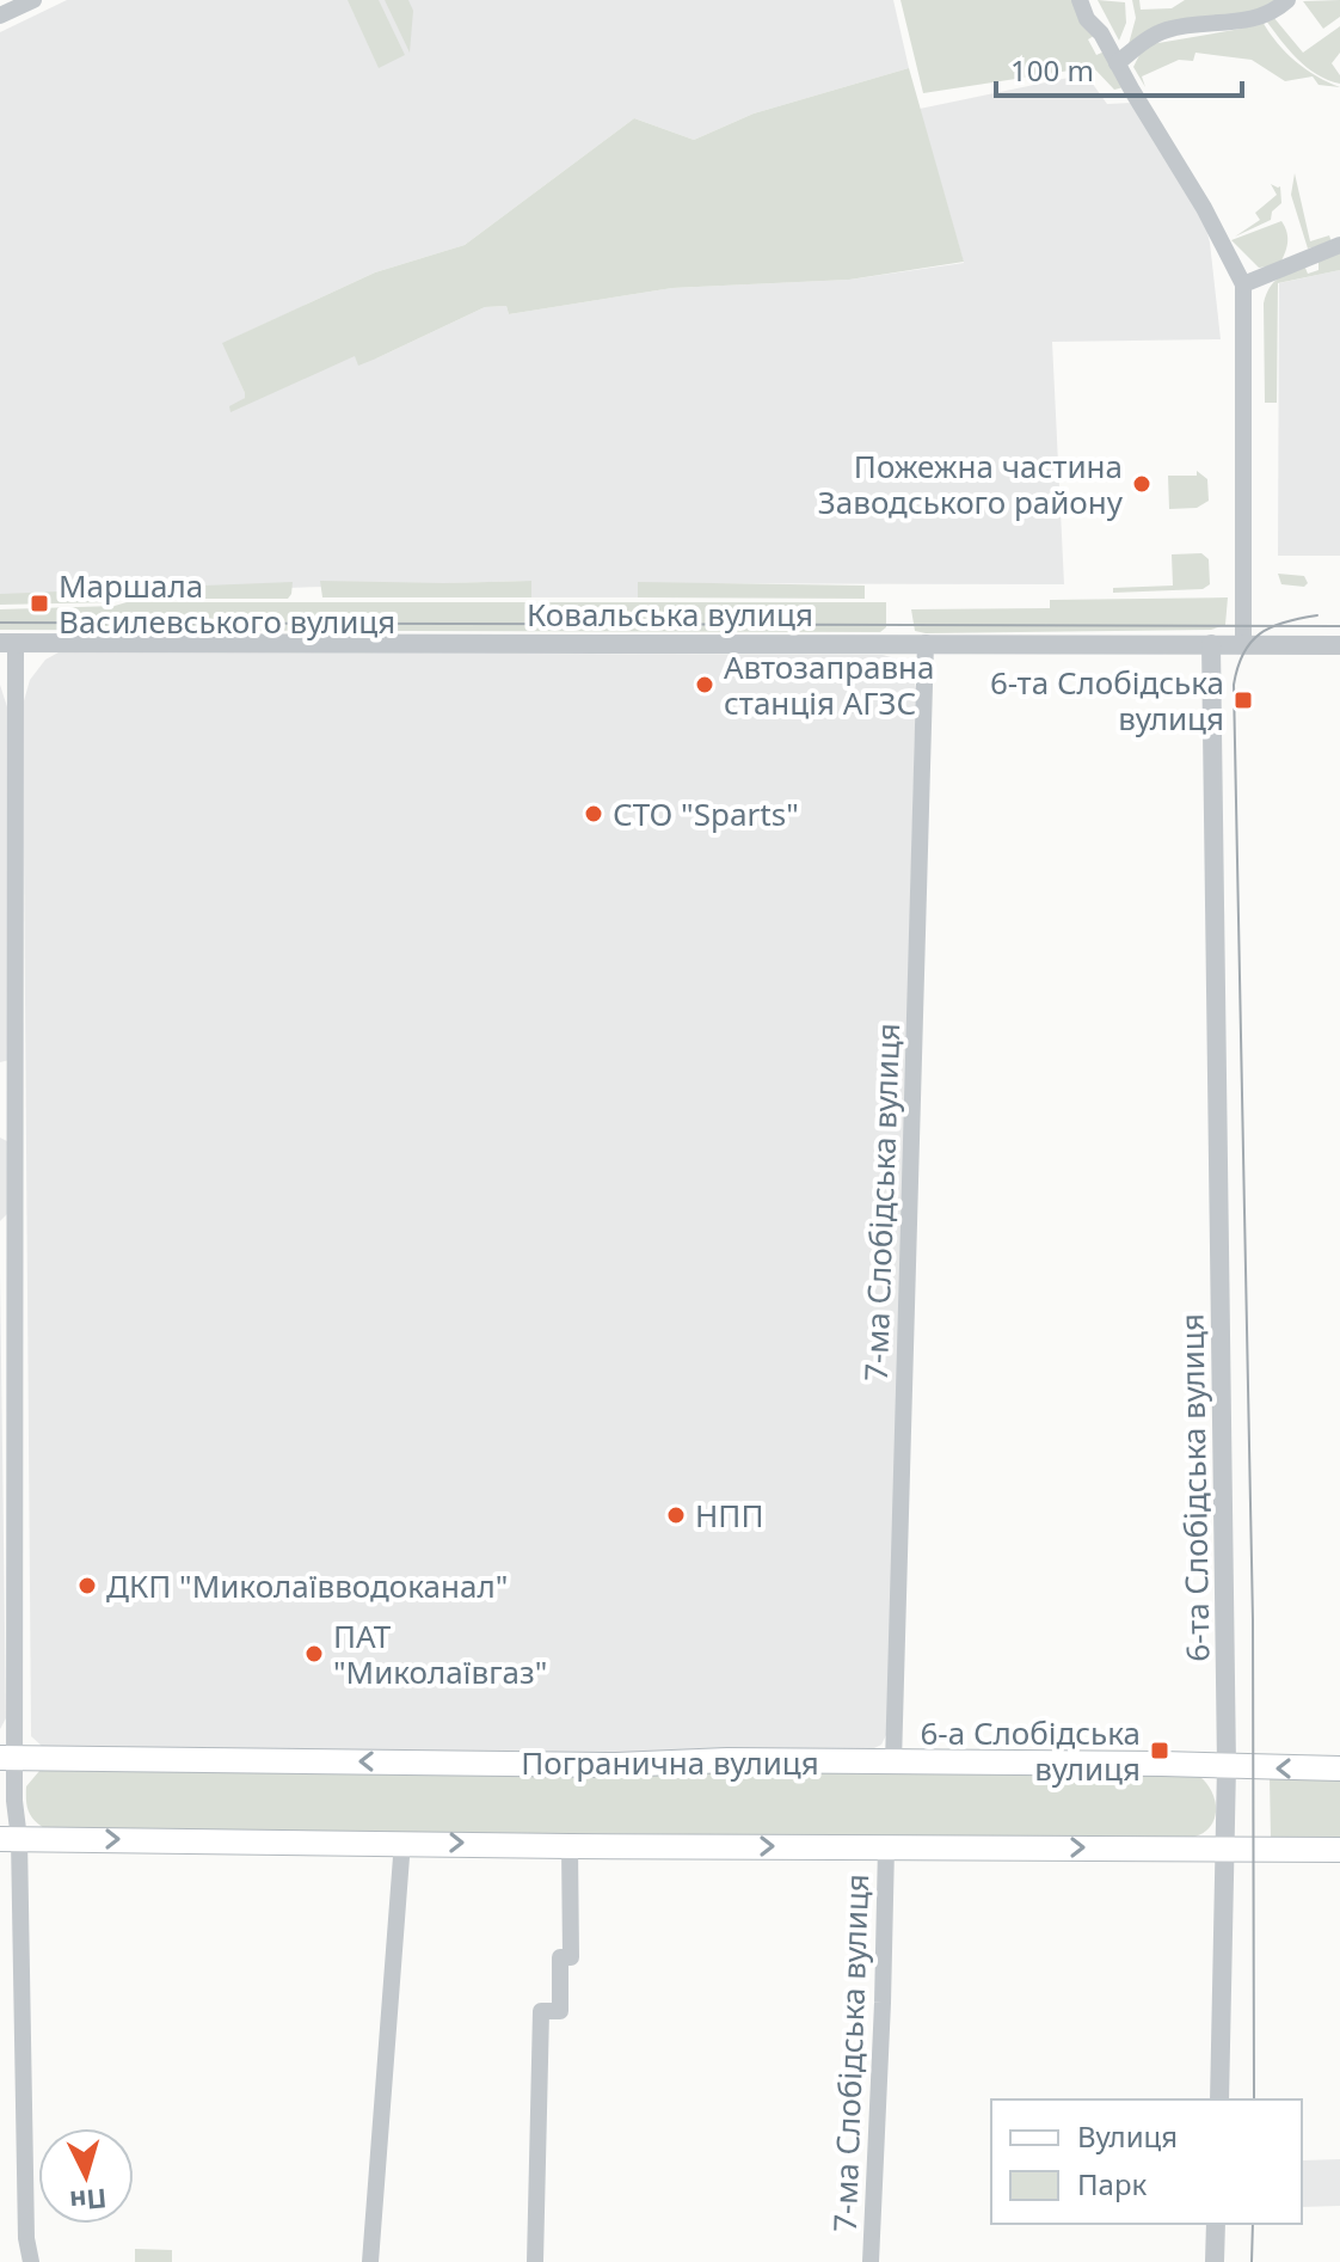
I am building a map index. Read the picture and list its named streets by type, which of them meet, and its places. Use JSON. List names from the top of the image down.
{
  "streets": {
    "main road": ["Погранична вулиця"],
    "street": ["Ковальська вулиця", "7-ма Слобідська вулиця", "6-та Слобідська вулиця"]
  },
  "crossings": [
    ["Ковальська вулиця", "7-ма Слобідська вулиця"],
    ["Ковальська вулиця", "6-та Слобідська вулиця"],
    ["7-ма Слобідська вулиця", "Погранична вулиця"],
    ["6-та Слобідська вулиця", "Погранична вулиця"]
  ],
  "places": {
    "other": [
      "Пожежна частина Заводського району",
      "Автозаправна станція АГЗС",
      "СТО \"Sparts\"",
      "НПП",
      "ДКП \"Миколаївводоканал\"",
      "ПАТ \"Миколаївгаз\""
    ],
    "transit": ["Маршала Василевського вулиця", "6-та Слобідська вулиця", "6-а Слобідська вулиця"]
  },
  "legend": ["Вулиця", "Парк"],
  "scale_bar": "100 m",
  "north": "bottom"
}
